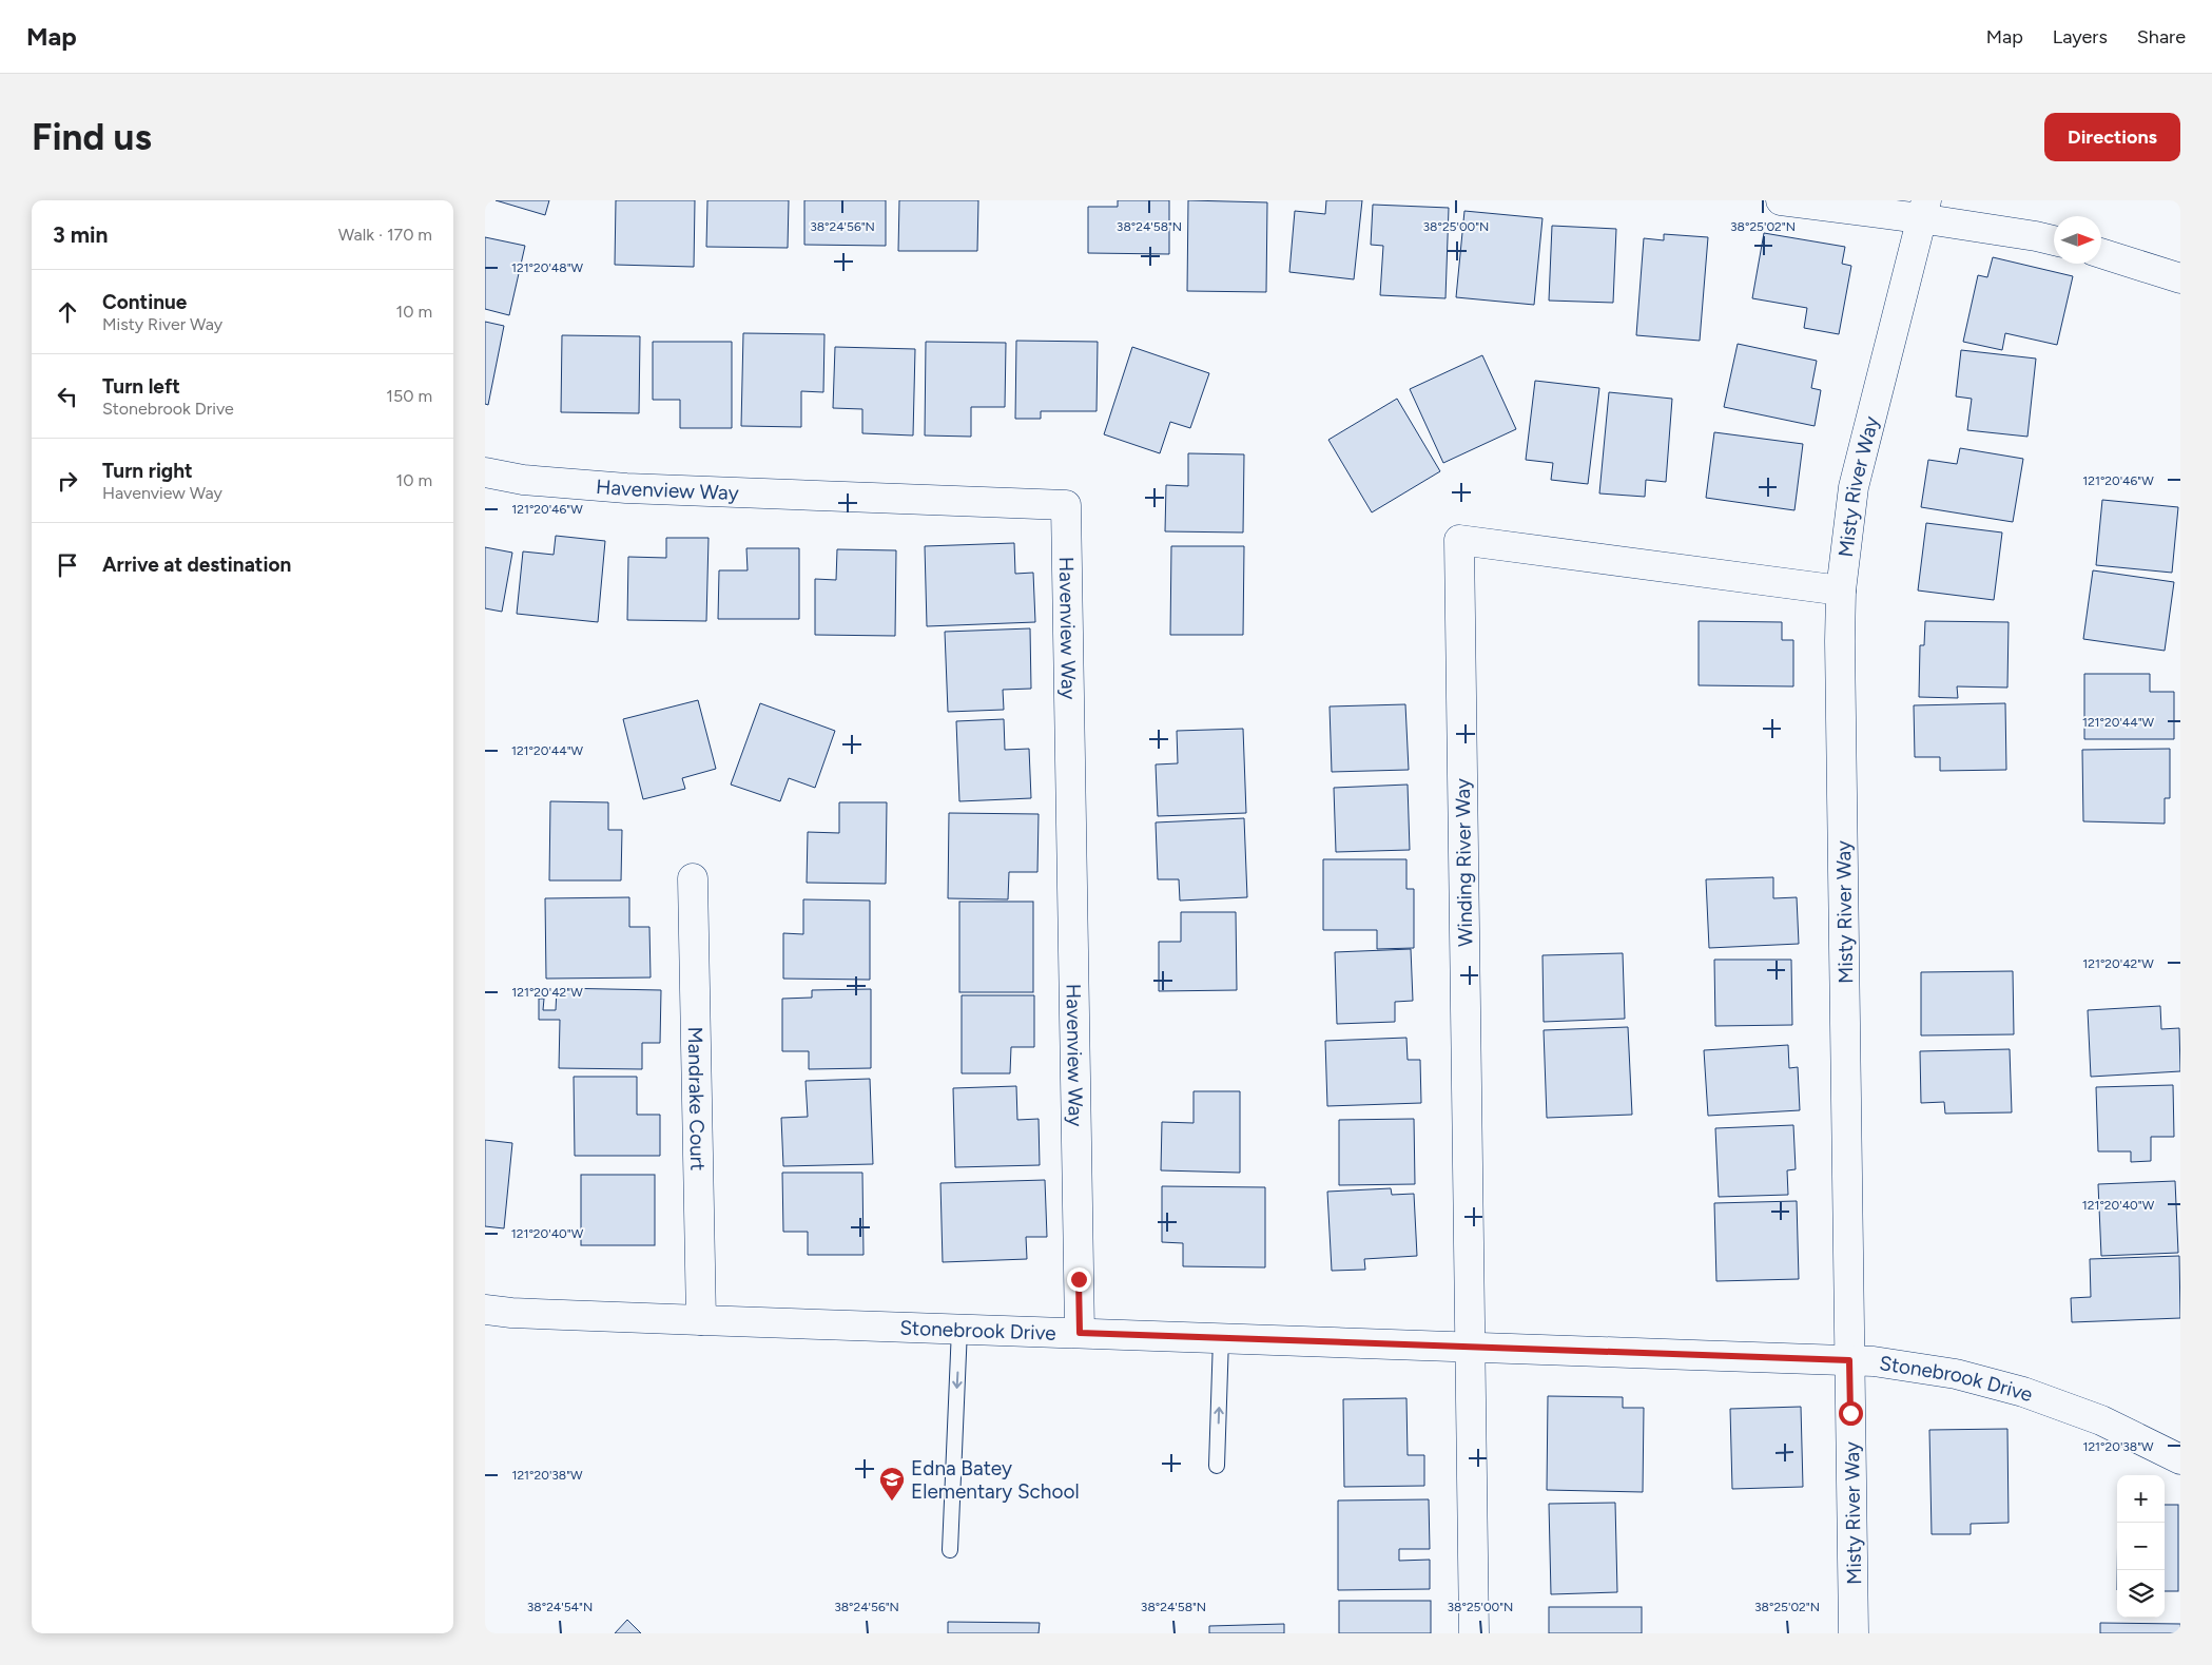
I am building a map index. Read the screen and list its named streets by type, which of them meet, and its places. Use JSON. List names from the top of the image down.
{
  "streets": {
    "street": [
      "Misty River Way",
      "Havenview Way",
      "Winding River Way",
      "Mandrake Court",
      "Stonebrook Drive"
    ]
  },
  "crossings": [
    ["Misty River Way", "Winding River Way"],
    ["Misty River Way", "Stonebrook Drive"],
    ["Havenview Way", "Stonebrook Drive"],
    ["Winding River Way", "Stonebrook Drive"],
    ["Mandrake Court", "Stonebrook Drive"]
  ],
  "places": {
    "school or university": ["Edna Batey Elementary School"]
  },
  "north": "right",
  "page": {
    "header": "Map",
    "nav": ["Map", "Layers", "Share"],
    "buttons": "Directions",
    "title": "Find us",
    "heading": ["3 min", "Walk · 170 m"],
    "list": [
      ["Continue", "Misty River Way", "10 m"],
      ["Turn left", "Stonebrook Drive", "150 m"],
      ["Turn right", "Havenview Way", "10 m"],
      "Arrive at destination"
    ],
    "map_buttons": ["+", "−"]
  },
  "coordinates": [
    "38°24'56\"N",
    "38°24'58\"N",
    "38°25'00\"N",
    "38°25'02\"N",
    "121°20'48\"W",
    "121°20'46\"W",
    "121°20'44\"W",
    "121°20'42\"W",
    "121°20'40\"W",
    "121°20'38\"W",
    "38°24'54\"N"
  ]
}
